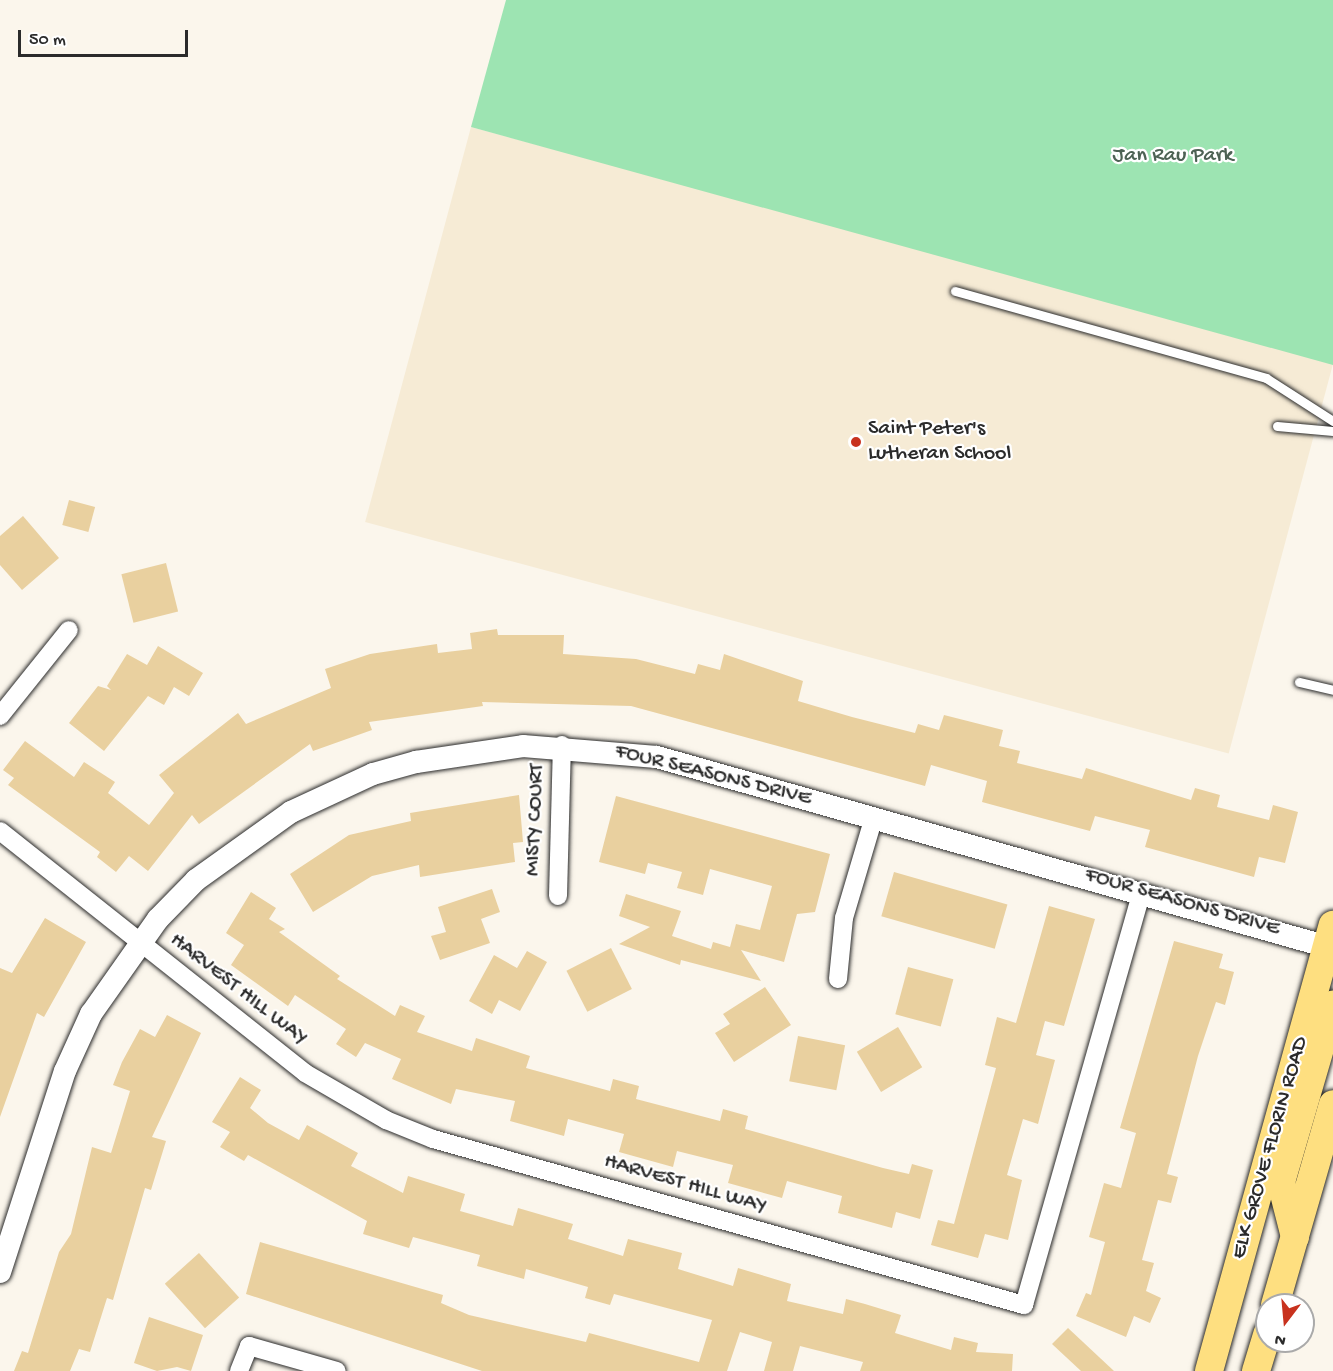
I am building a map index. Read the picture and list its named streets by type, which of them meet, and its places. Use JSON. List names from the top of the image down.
{
  "streets": {
    "main road": ["ELK GROVE FLORIN ROAD"],
    "street": ["FOUR SEASONS DRIVE", "MISTY COURT", "HARVEST HILL WAY"]
  },
  "crossings": [
    ["FOUR SEASONS DRIVE", "MISTY COURT"],
    ["FOUR SEASONS DRIVE", "HARVEST HILL WAY"],
    ["FOUR SEASONS DRIVE", "ELK GROVE FLORIN ROAD"]
  ],
  "parks": ["Jan Rau Park"],
  "places": ["Saint Peter's Lutheran School"],
  "scale_bar": "50 m",
  "north": "bottom"
}
